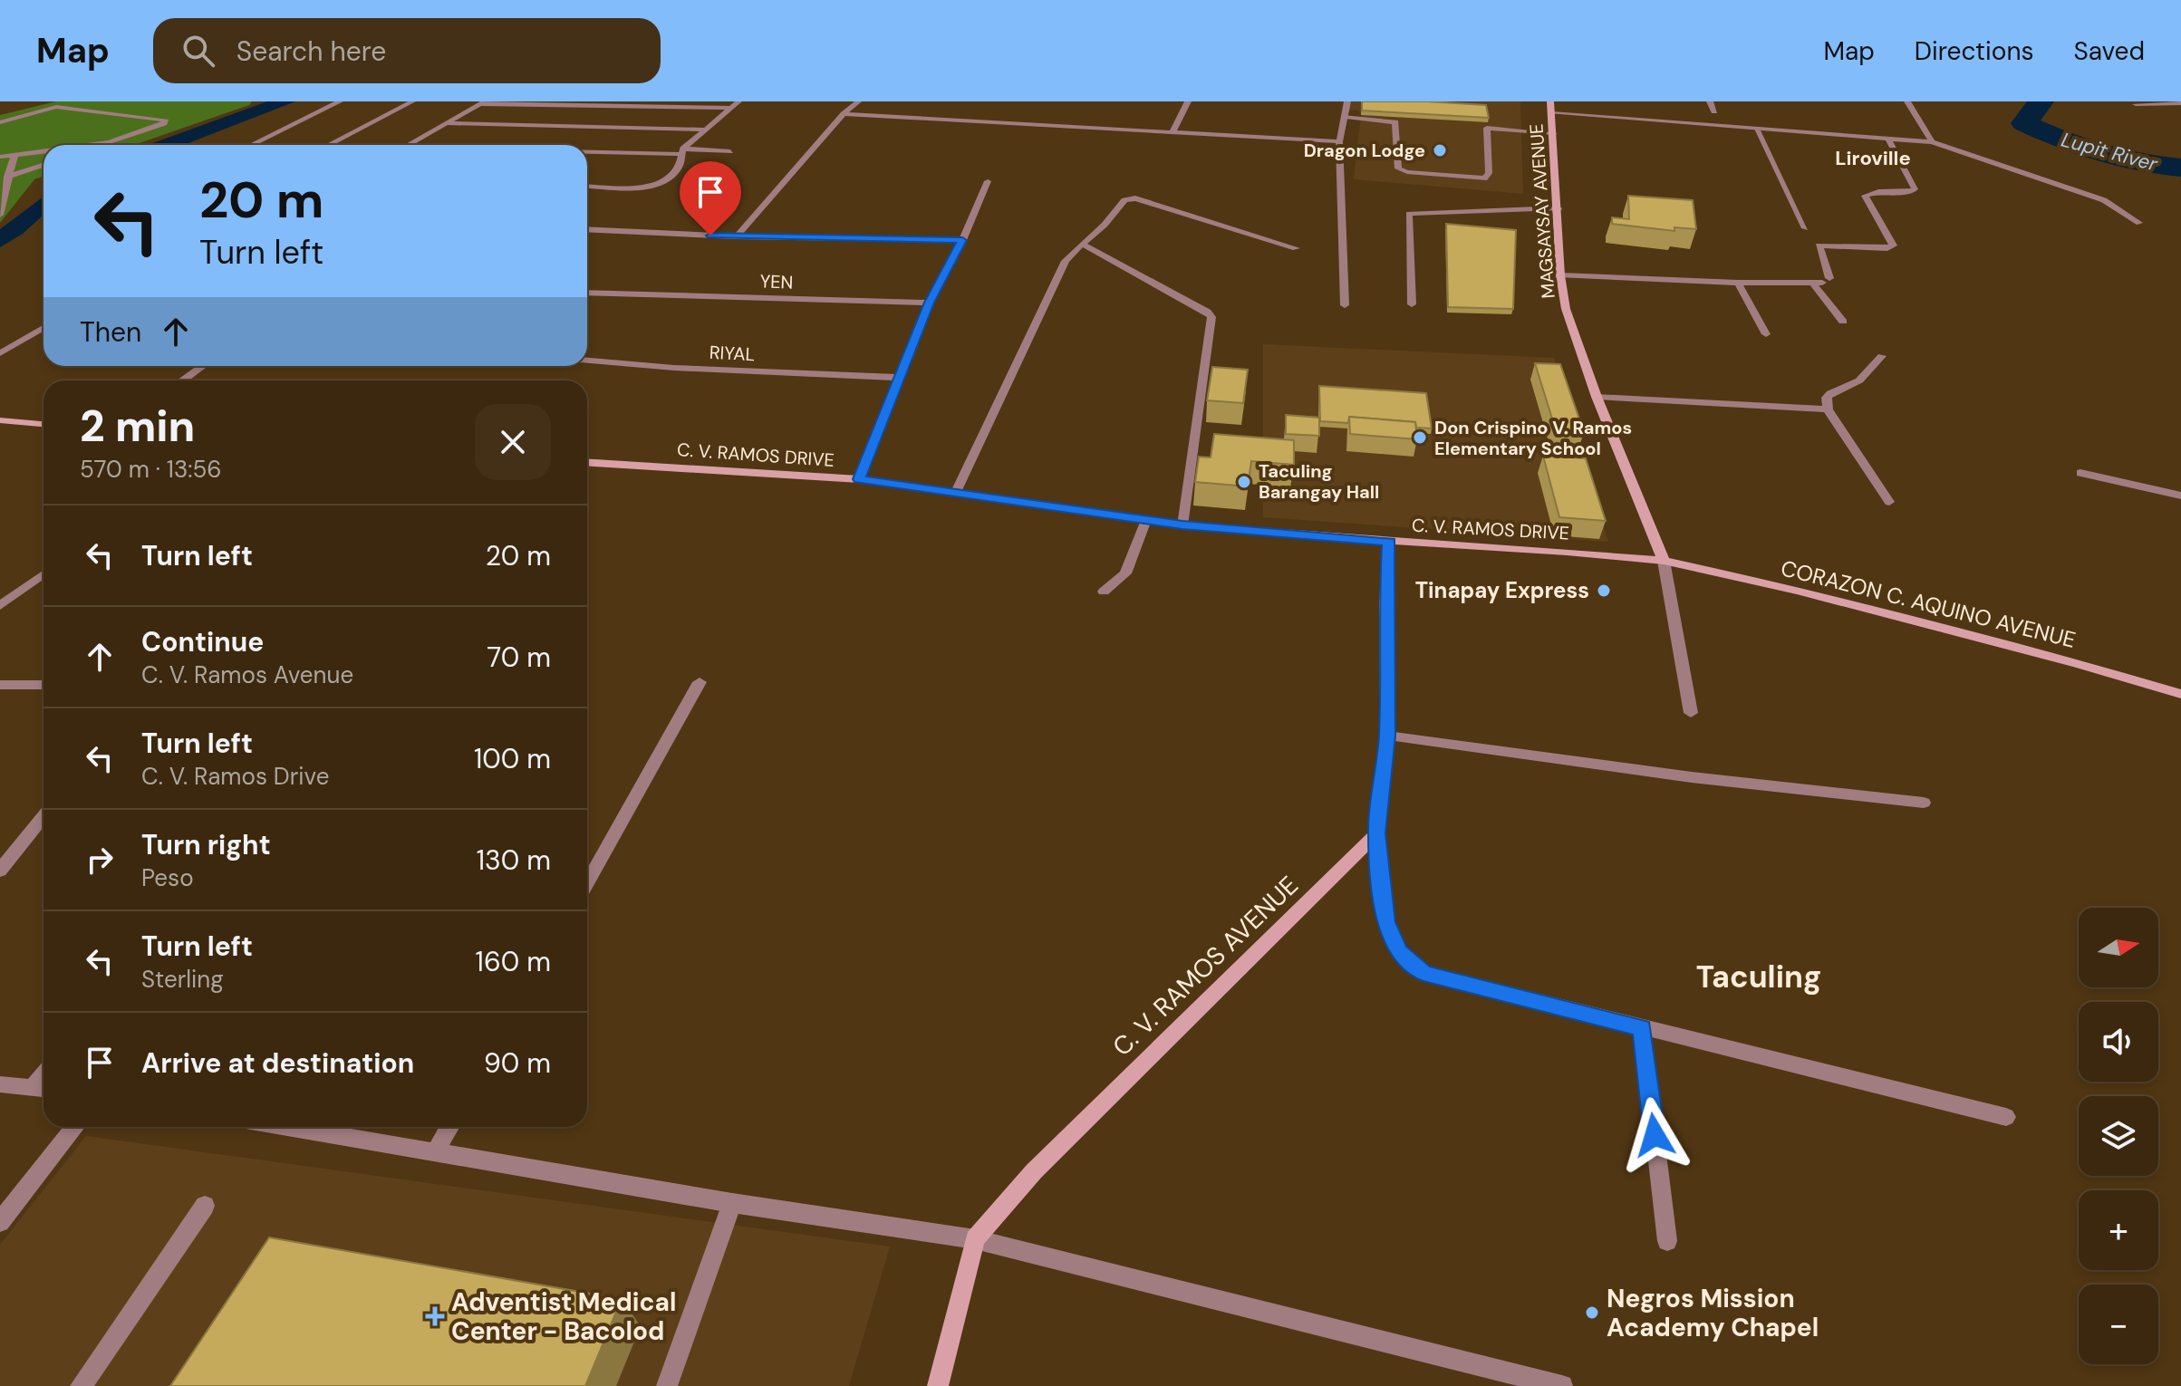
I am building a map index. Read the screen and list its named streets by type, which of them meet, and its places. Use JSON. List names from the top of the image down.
{
  "streets": {
    "street": [
      "MAGSAYSAY AVENUE",
      "YEN",
      "RIYAL",
      "C. V. RAMOS DRIVE",
      "CORAZON C. AQUINO AVENUE",
      "C. V. RAMOS AVENUE"
    ]
  },
  "crossings": [
    ["MAGSAYSAY AVENUE", "C. V. RAMOS DRIVE"],
    ["MAGSAYSAY AVENUE", "CORAZON C. AQUINO AVENUE"],
    ["C. V. RAMOS DRIVE", "CORAZON C. AQUINO AVENUE"]
  ],
  "districts": ["Liroville", "Taculing"],
  "water": ["Lupit River"],
  "places": {
    "other": [
      "Dragon Lodge",
      "Don Crispino V. Ramos Elementary School",
      "Taculing Barangay Hall",
      "Tinapay Express",
      "Negros Mission Academy Chapel"
    ],
    "health": ["Adventist Medical Center - Bacolod"]
  },
  "north": "right",
  "page": {
    "header": "Map",
    "search": "Search here",
    "nav": ["Map", "Directions", "Saved"],
    "turn": ["20 m", "Turn left"],
    "then": "Then",
    "heading": ["2 min", "570 m · 13:56"],
    "list": [
      {
        "name": "Turn left",
        "value": "20 m"
      },
      {
        "name": "Continue",
        "note": "C. V. Ramos Avenue",
        "value": "70 m"
      },
      {
        "name": "Turn left",
        "note": "C. V. Ramos Drive",
        "value": "100 m"
      },
      {
        "name": "Turn right",
        "note": "Peso",
        "value": "130 m"
      },
      {
        "name": "Turn left",
        "note": "Sterling",
        "value": "160 m"
      },
      {
        "name": "Arrive at destination",
        "value": "90 m"
      }
    ],
    "map_buttons": ["+", "−"]
  }
}
